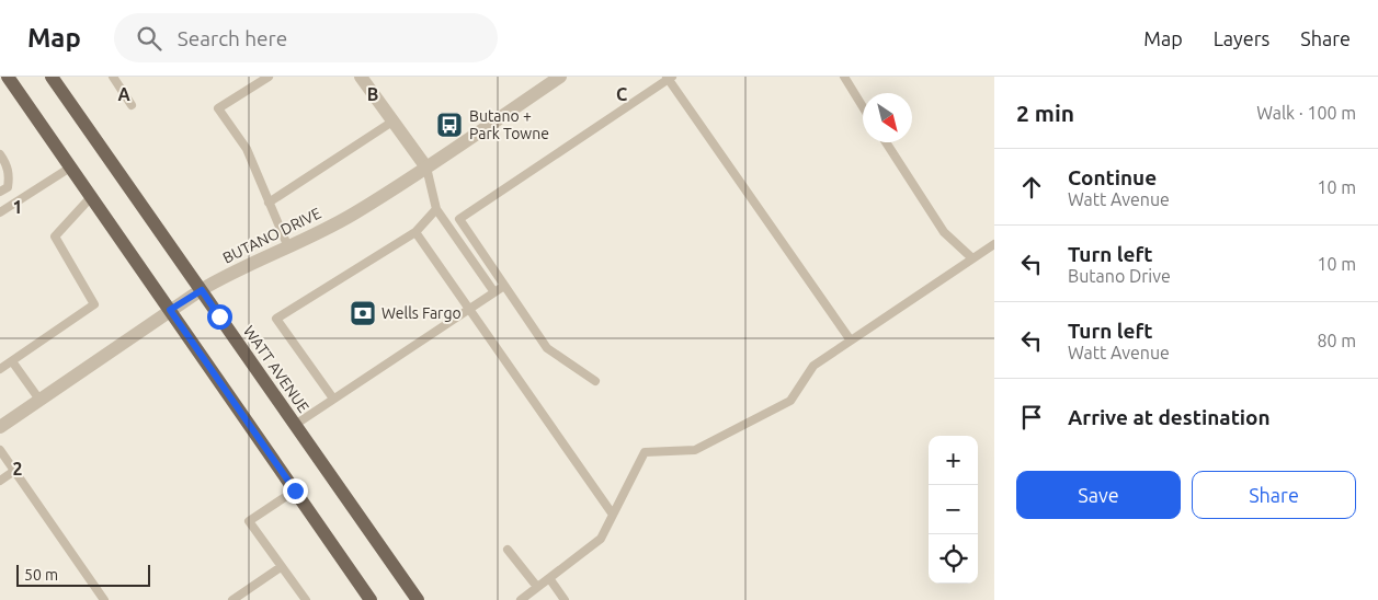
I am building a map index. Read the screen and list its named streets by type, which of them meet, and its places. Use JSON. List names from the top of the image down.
{
  "streets": {
    "main road": ["WATT AVENUE"],
    "street": ["BUTANO DRIVE"]
  },
  "crossings": [
    ["BUTANO DRIVE", "WATT AVENUE"]
  ],
  "places": {
    "bus stop": ["Butano + Park Towne"],
    "bank": ["Wells Fargo"]
  },
  "scale_bar": "50 m",
  "north": "bottom right",
  "page": {
    "header": "Map",
    "search": "Search here",
    "nav": ["Map", "Layers", "Share"],
    "heading": ["2 min", "Walk · 100 m"],
    "list": [
      ["Continue", "Watt Avenue", "10 m"],
      ["Turn left", "Butano Drive", "10 m"],
      ["Turn left", "Watt Avenue", "80 m"],
      "Arrive at destination"
    ],
    "map_buttons": ["+", "−"],
    "buttons": ["Save", "Share"],
    "scale": "50 m"
  },
  "grid": {
    "columns": ["A", "B", "C"],
    "rows": ["1", "2"]
  }
}
